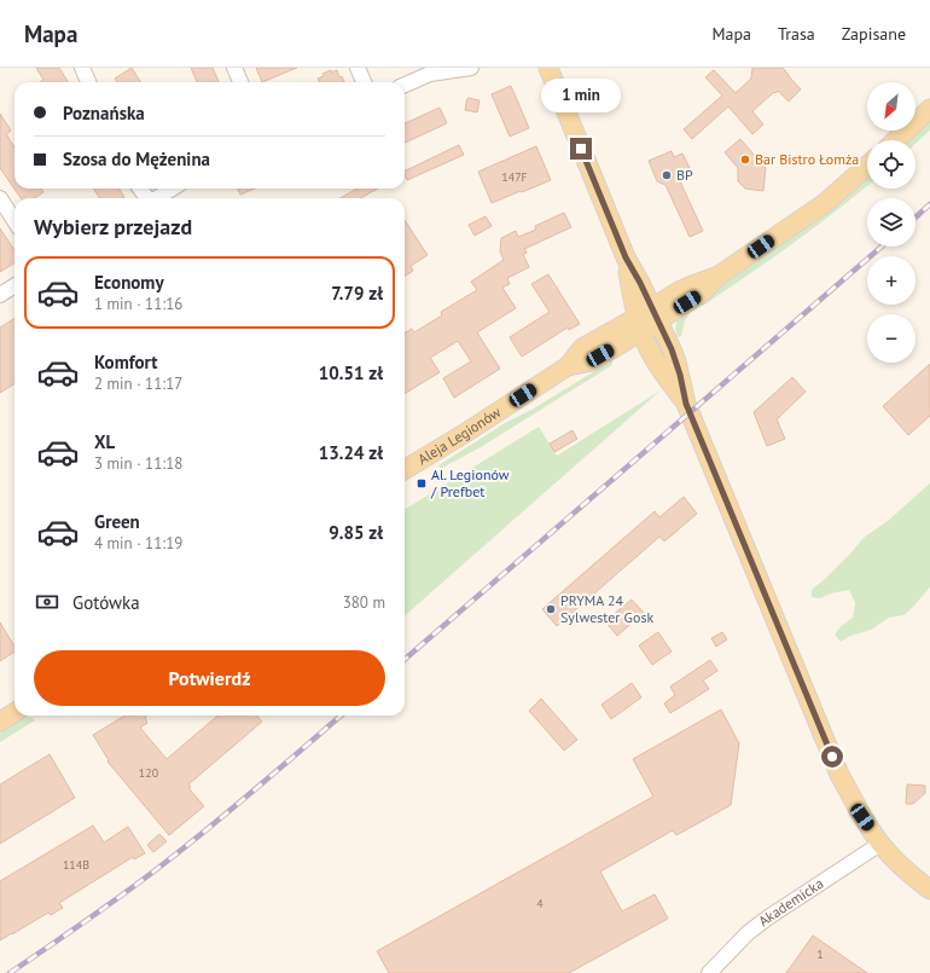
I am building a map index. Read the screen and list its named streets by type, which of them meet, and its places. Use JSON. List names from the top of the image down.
{
  "streets": {
    "main road": ["Aleja Legionów"],
    "street": ["Akademicka"]
  },
  "places": {
    "other": ["Bar Bistro Łomża", "BP", "PRYMA 24 Sylwester Gosk"],
    "transit": ["Al. Legionów / Prefbet"]
  },
  "house_numbers": [
    "147F",
    "120",
    "114B",
    "4",
    "1"
  ],
  "north": "bottom left",
  "page": {
    "header": "Mapa",
    "nav": ["Mapa", "Trasa", "Zapisane"],
    "bubble": "1 min",
    "map_buttons": ["+", "−"],
    "banner": ["Poznańska", "Szosa do Mężenina"],
    "heading": "Wybierz przejazd",
    "list": [
      {
        "name": "Economy",
        "note": "1 min · 11:16",
        "value": "7.79 zł"
      },
      {
        "name": "Komfort",
        "note": "2 min · 11:17",
        "value": "10.51 zł"
      },
      {
        "name": "XL",
        "note": "3 min · 11:18",
        "value": "13.24 zł"
      },
      {
        "name": "Green",
        "note": "4 min · 11:19",
        "value": "9.85 zł"
      }
    ],
    "pay": ["Gotówka", "380 m"],
    "buttons": "Potwierdź"
  }
}
